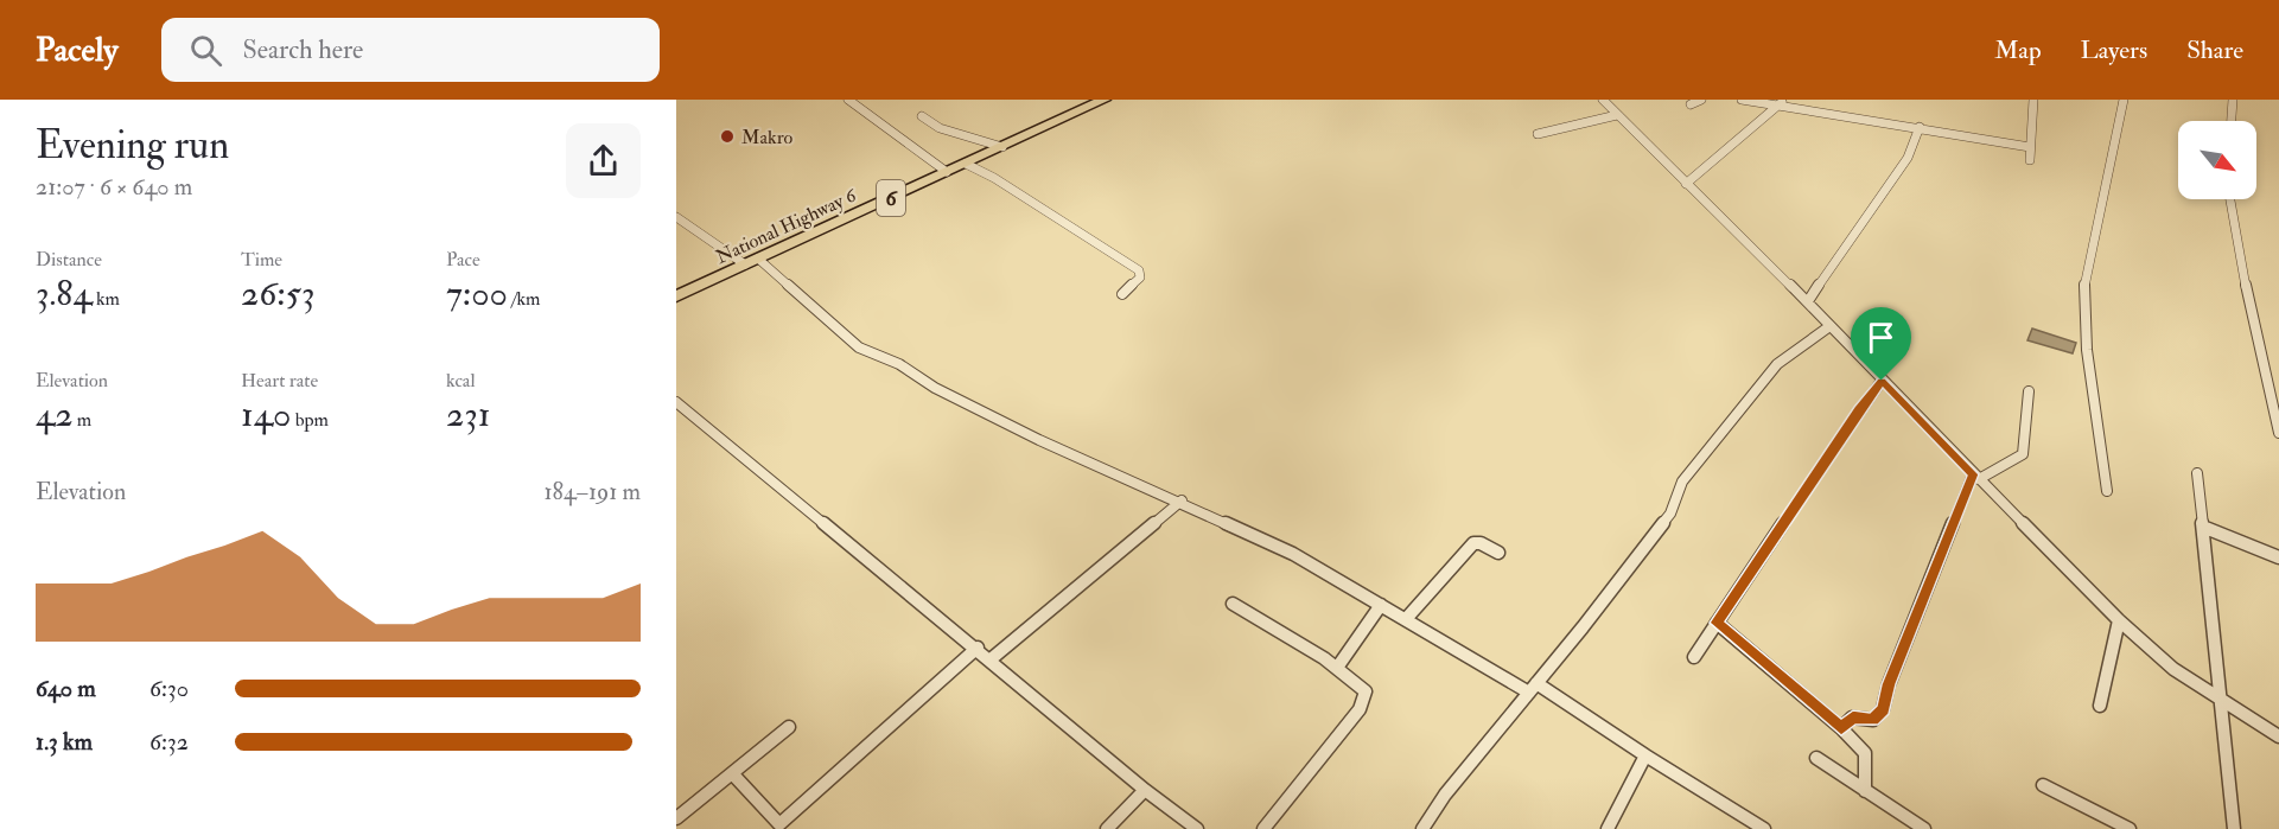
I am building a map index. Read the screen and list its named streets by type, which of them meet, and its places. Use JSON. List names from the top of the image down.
{
  "streets": {
    "highway": ["6", "National Highway 6"]
  },
  "places": ["Makro"],
  "north": "bottom right",
  "page": {
    "header": "Pacely",
    "search": "Search here",
    "nav": ["Map", "Layers", "Share"],
    "heading": ["Evening run", "21:07 · 6 × 640 m"],
    "stats": [
      ["Distance", "3.84 km"],
      ["Time", "26:53"],
      ["Pace", "7:00 /km"],
      ["Elevation", "42 m"],
      ["Heart rate", "140 bpm"],
      ["kcal", "231"]
    ],
    "chart": ["Elevation", "184–191 m"],
    "list": [
      {
        "name": "640 m",
        "note": "6:30"
      },
      {
        "name": "1.3 km",
        "note": "6:32"
      }
    ]
  }
}
